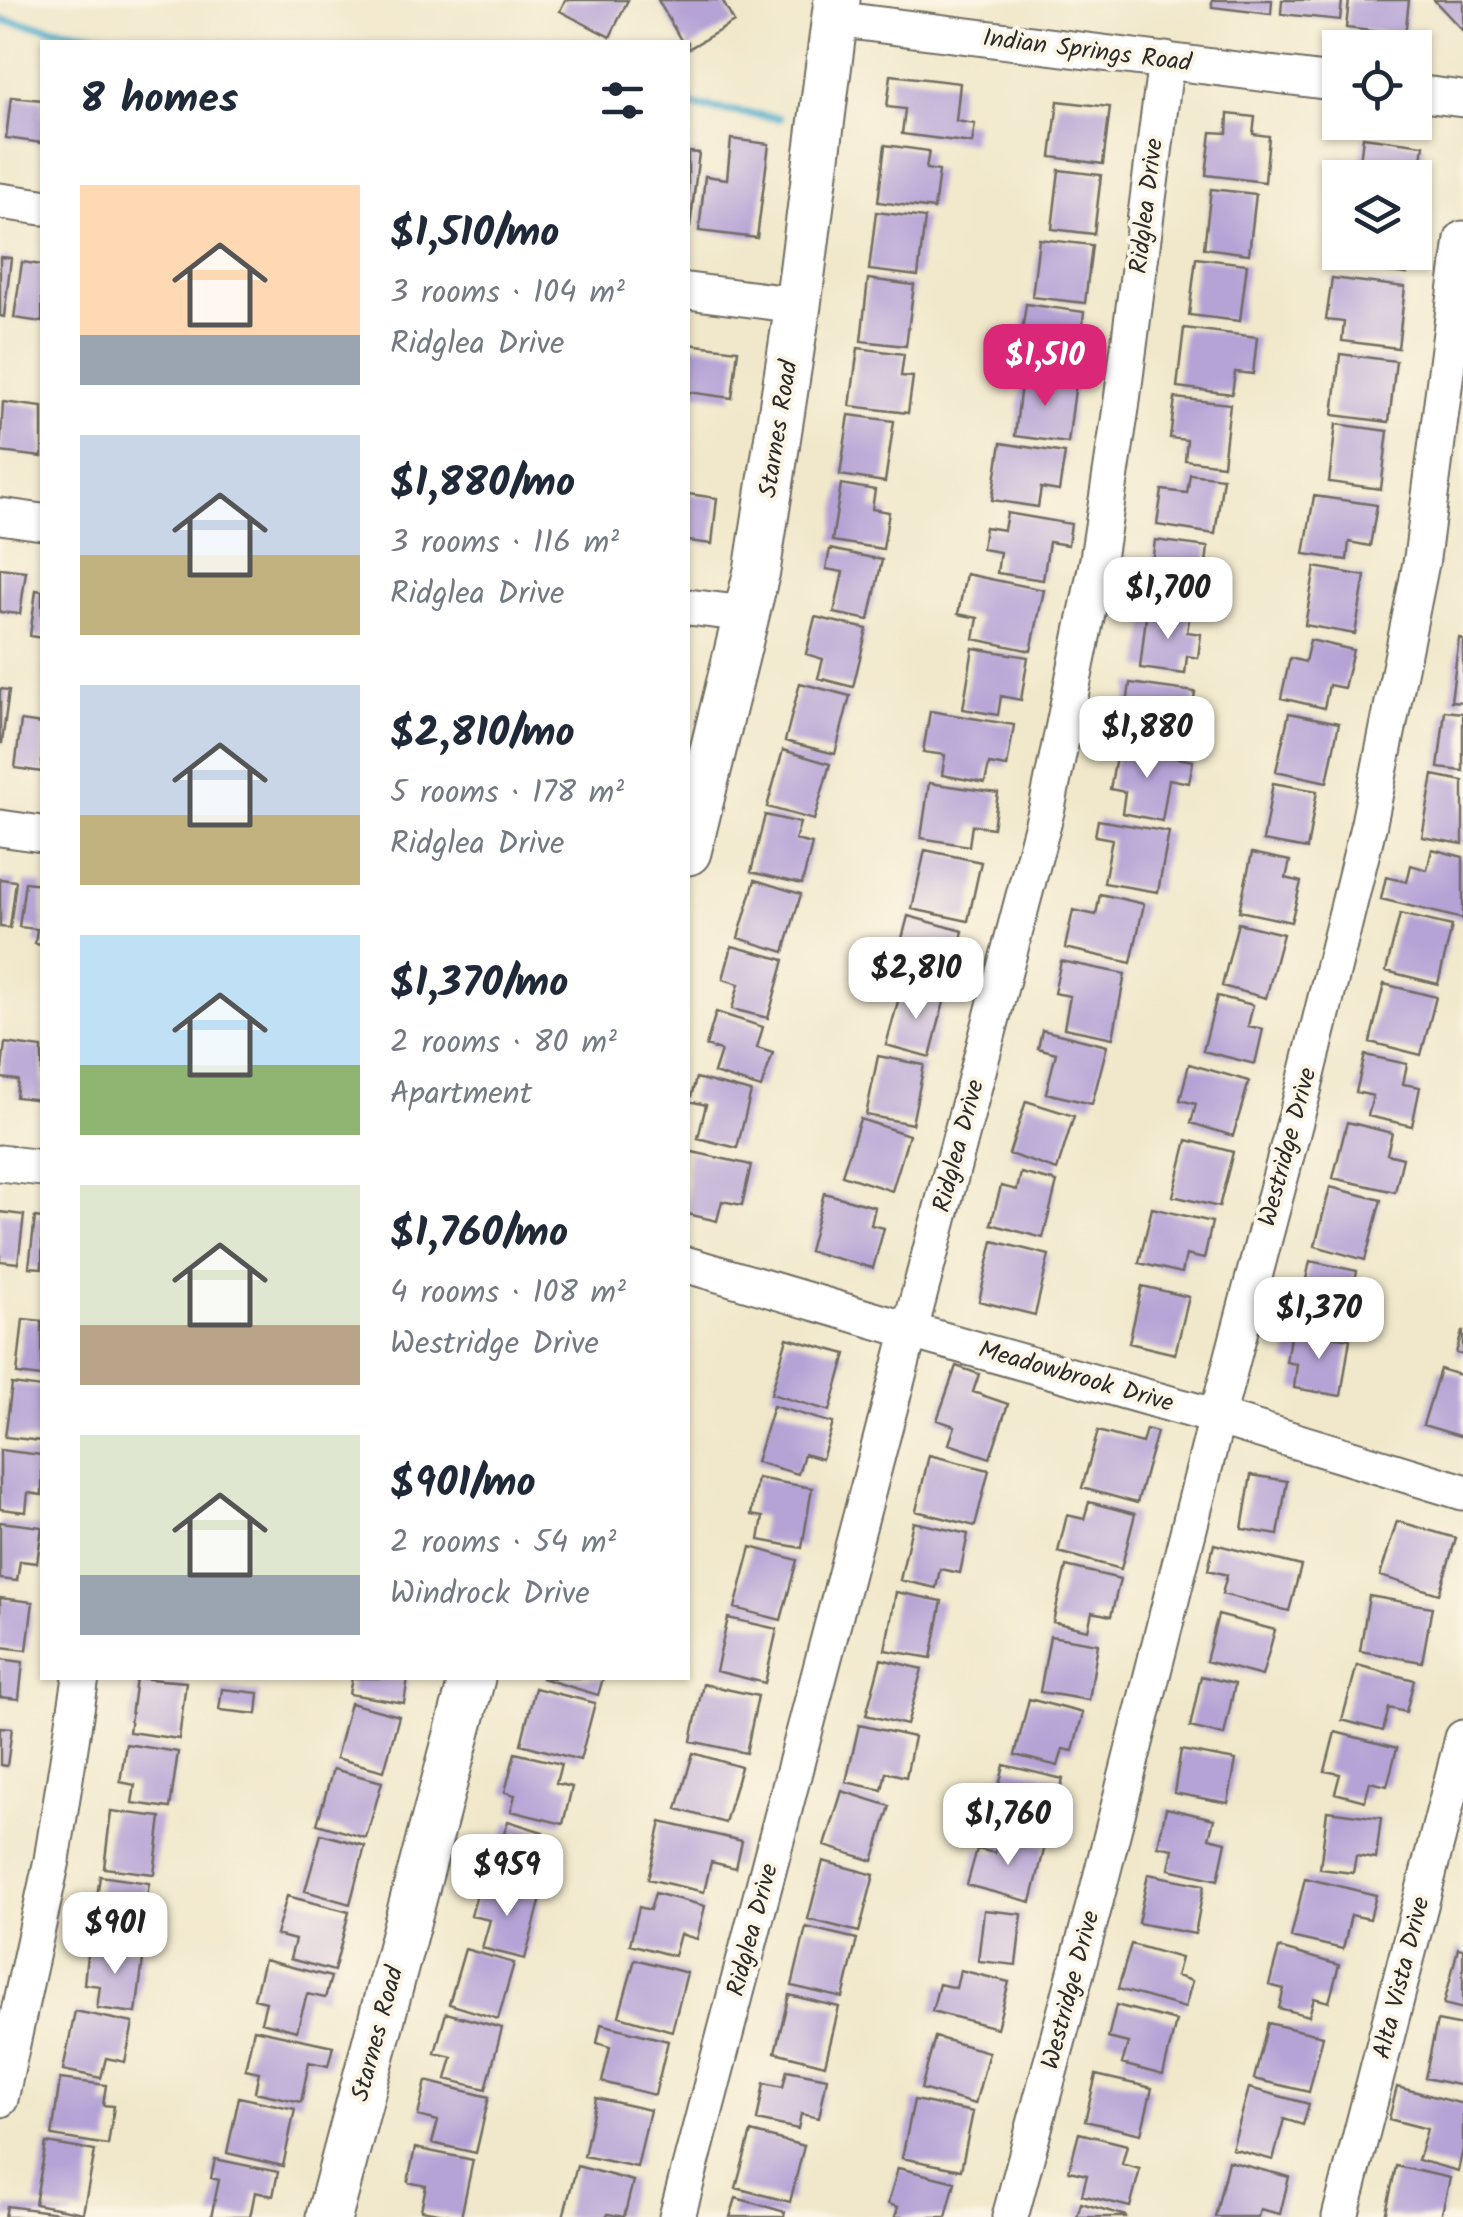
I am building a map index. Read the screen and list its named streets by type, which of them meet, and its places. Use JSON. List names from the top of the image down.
{
  "streets": {
    "main road": ["Starnes Road"],
    "street": [
      "Indian Springs Road",
      "Ridglea Drive",
      "Westridge Drive",
      "Meadowbrook Drive",
      "Alta Vista Drive"
    ]
  },
  "crossings": [
    ["Indian Springs Road", "Ridglea Drive"],
    ["Indian Springs Road", "Starnes Road"],
    ["Ridglea Drive", "Meadowbrook Drive"],
    ["Westridge Drive", "Meadowbrook Drive"]
  ],
  "page": {
    "heading": "8 homes",
    "list": [
      {
        "name": "$1,510/mo",
        "note": "3 rooms · 104 m² · Ridglea Drive"
      },
      {
        "name": "$1,880/mo",
        "note": "3 rooms · 116 m² · Ridglea Drive"
      },
      {
        "name": "$2,810/mo",
        "note": "5 rooms · 178 m² · Ridglea Drive"
      },
      {
        "name": "$1,370/mo",
        "note": "2 rooms · 80 m² · Apartment"
      },
      {
        "name": "$1,760/mo",
        "note": "4 rooms · 108 m² · Westridge Drive"
      },
      {
        "name": "$901/mo",
        "note": "2 rooms · 54 m² · Windrock Drive"
      }
    ],
    "price": [
      "$1,510",
      "$1,700",
      "$1,880",
      "$2,810",
      "$1,370",
      "$1,760",
      "$959",
      "$901"
    ]
  }
}
